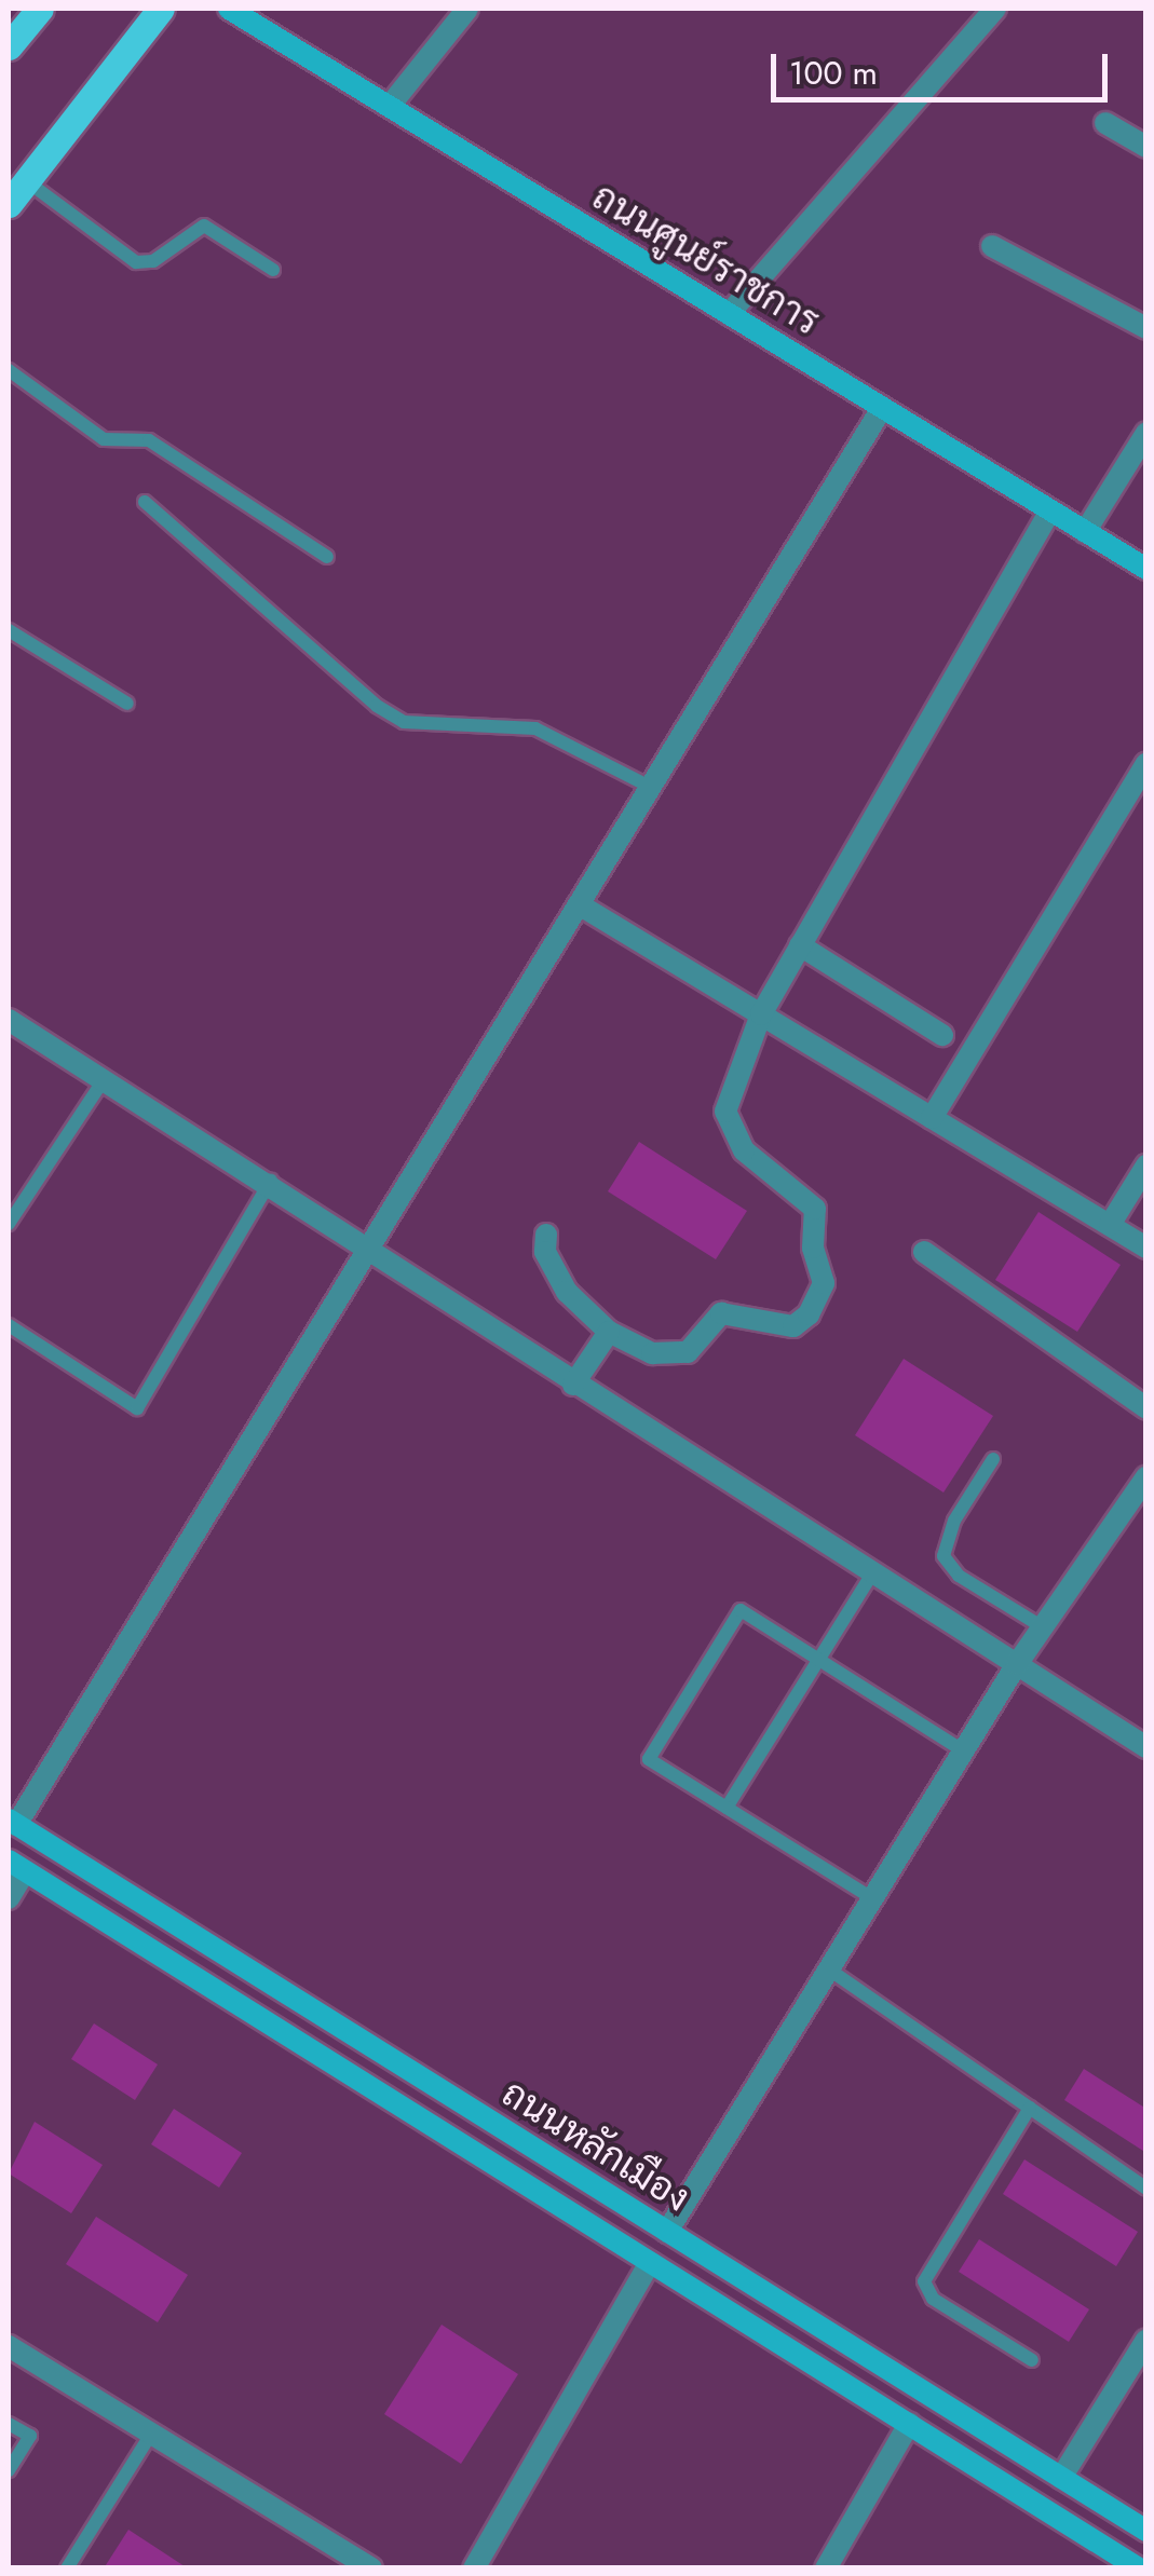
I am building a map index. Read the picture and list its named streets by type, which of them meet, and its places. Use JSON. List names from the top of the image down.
{
  "streets": {
    "street": ["ถนนศูนย์ราชการ", "ถนนหลักเมือง"]
  },
  "scale_bar": "100 m"
}
